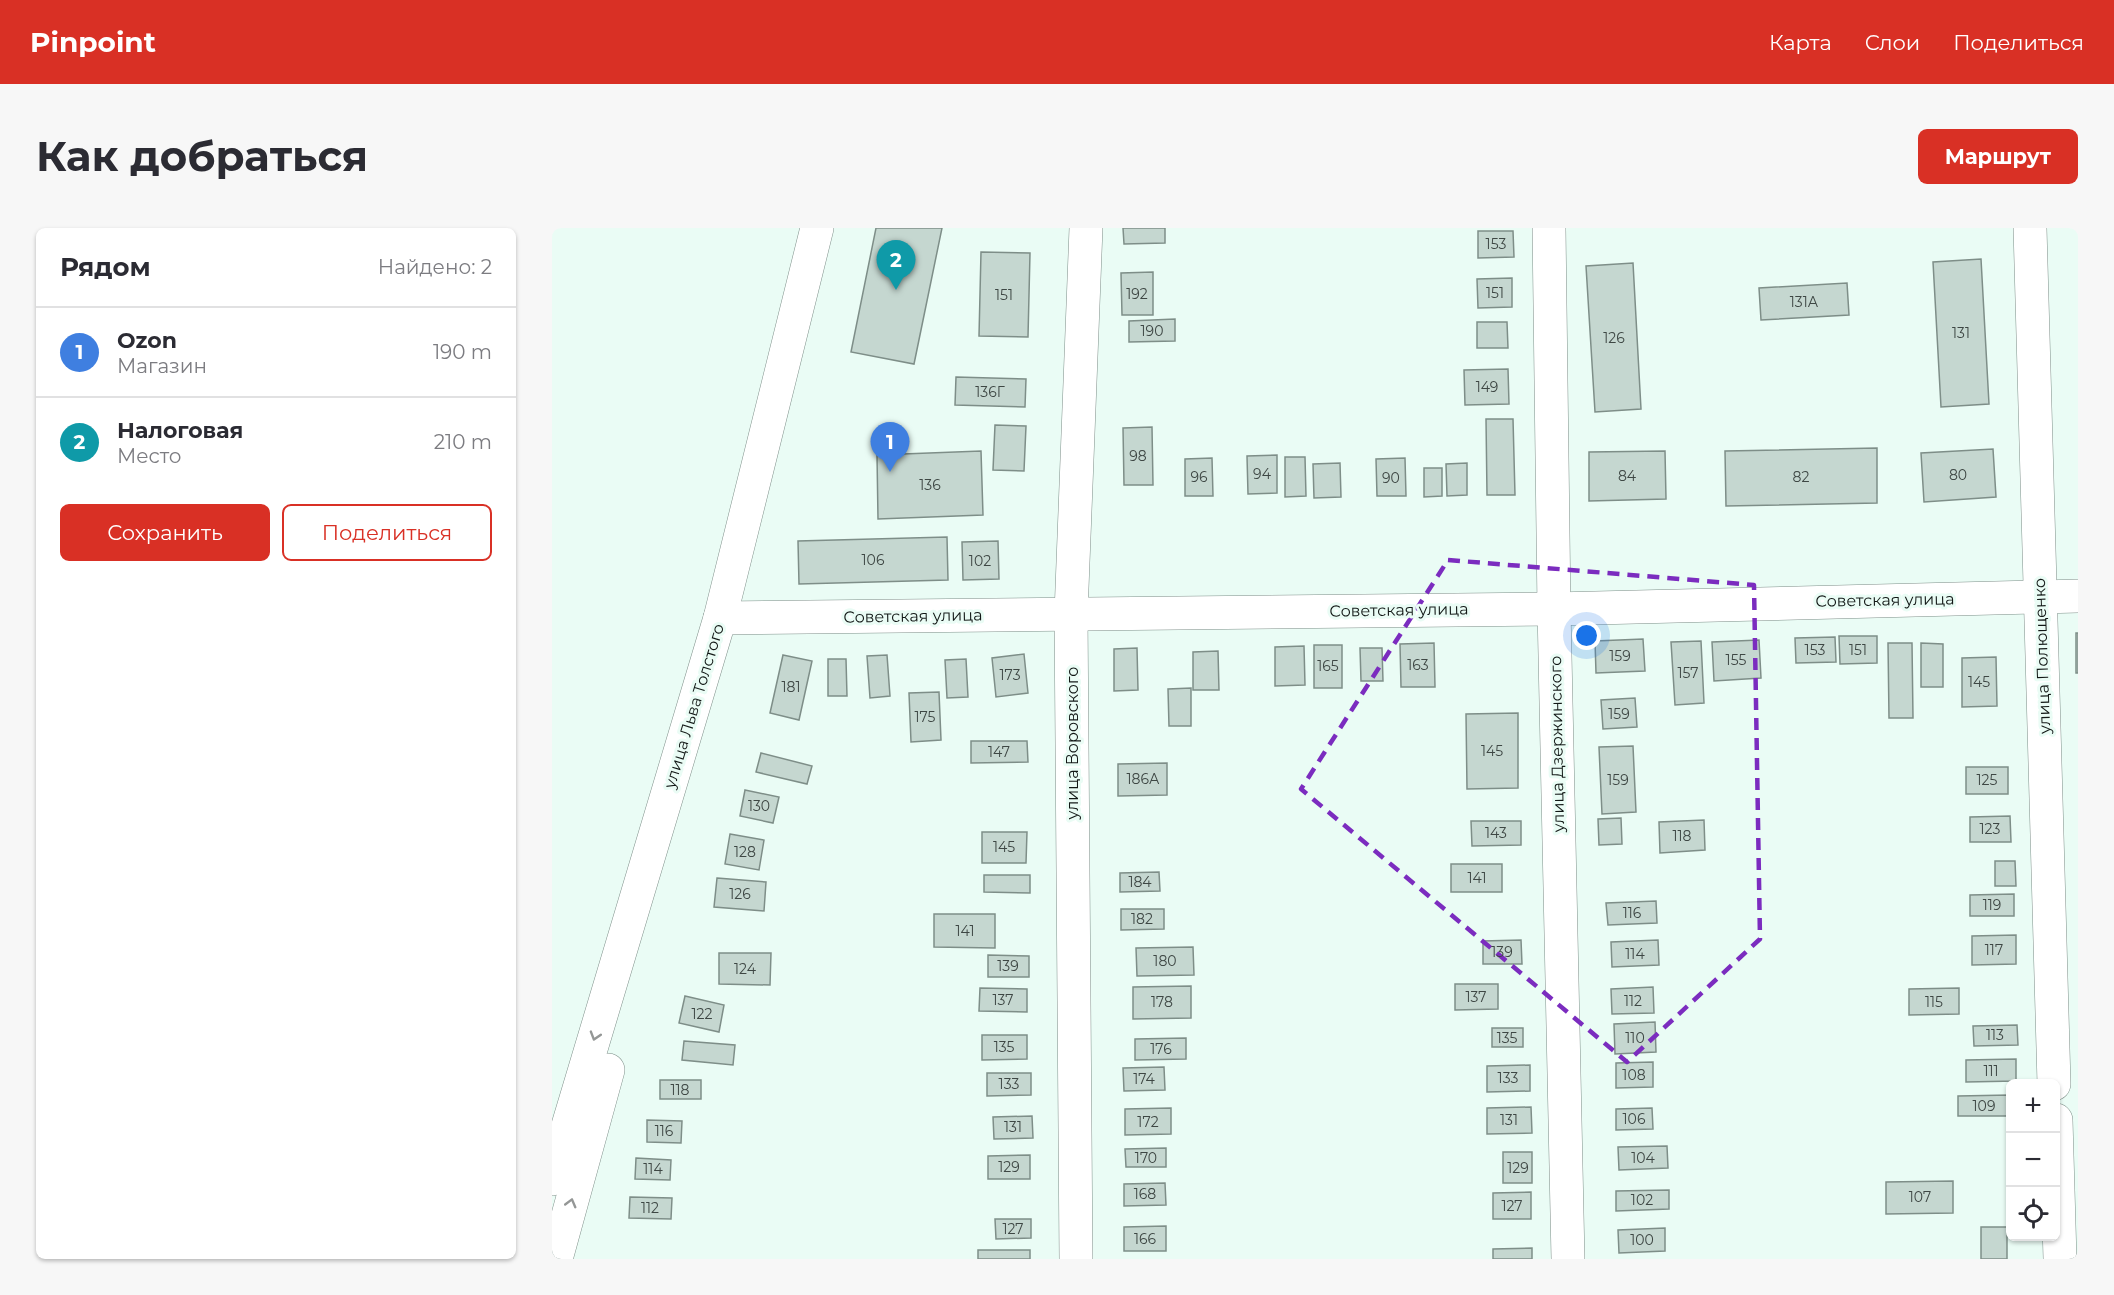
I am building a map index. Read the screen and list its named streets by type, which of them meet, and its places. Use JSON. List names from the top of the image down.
{
  "streets": {
    "street": [
      "Советская улица",
      "улица Полющенко",
      "улица Льва Толстого",
      "улица Воровского",
      "улица Дзержинского"
    ]
  },
  "crossings": [
    ["Советская улица", "улица Полющенко"],
    ["Советская улица", "улица Льва Толстого"],
    ["Советская улица", "улица Воровского"],
    ["Советская улица", "улица Дзержинского"]
  ],
  "house_numbers": [
    "153",
    "151",
    "192",
    "151",
    "131А",
    "190",
    "131",
    "126",
    "149",
    "136Г",
    "98",
    "94",
    "80",
    "84",
    "96",
    "82",
    "90",
    "136",
    "106",
    "102",
    "153",
    "151",
    "159",
    "155",
    "163",
    "165",
    "157",
    "173",
    "145",
    "181",
    "159",
    "175",
    "145",
    "147",
    "186А",
    "159",
    "125",
    "130",
    "123",
    "143",
    "118",
    "145",
    "128",
    "141",
    "184",
    "126",
    "119",
    "116",
    "182",
    "141",
    "117",
    "139",
    "114",
    "180",
    "139",
    "124",
    "137",
    "137",
    "112",
    "178",
    "115",
    "122",
    "113",
    "135",
    "110",
    "135",
    "176",
    "111",
    "108",
    "133",
    "174",
    "133",
    "118",
    "109",
    "106",
    "131",
    "172",
    "131",
    "116",
    "170",
    "104",
    "129",
    "129",
    "114",
    "168",
    "107",
    "102",
    "127",
    "112",
    "127",
    "166",
    "100"
  ],
  "page": {
    "header": "Pinpoint",
    "nav": ["Карта", "Слои", "Поделиться"],
    "buttons": [
      "Маршрут",
      ["Сохранить", "Поделиться"]
    ],
    "title": "Как добраться",
    "heading": ["Рядом", "Найдено: 2"],
    "pins": ["2", "1"],
    "list": [
      {
        "mark": "1",
        "name": "Ozon",
        "note": "Магазин",
        "value": "190 m"
      },
      {
        "mark": "2",
        "name": "Налоговая",
        "note": "Место",
        "value": "210 m"
      }
    ],
    "map_buttons": ["+", "−"]
  }
}
